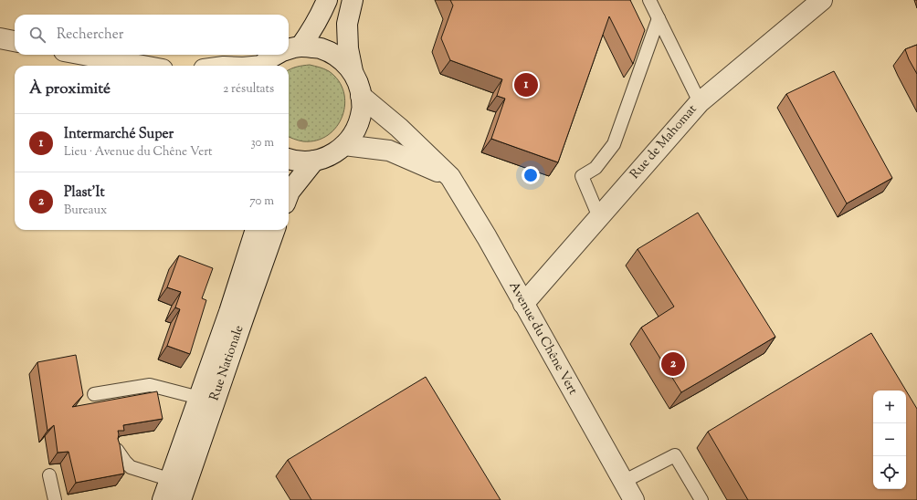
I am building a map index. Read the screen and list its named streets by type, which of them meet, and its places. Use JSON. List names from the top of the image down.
{
  "streets": {
    "street": ["Rue de Mahomat", "Avenue du Chêne Vert", "Rue Nationale"]
  },
  "crossings": [
    ["Rue de Mahomat", "Avenue du Chêne Vert"]
  ],
  "page": {
    "search": "Rechercher",
    "heading": ["À proximité", "2 résultats"],
    "pins": ["1", "2"],
    "list": [
      {
        "mark": "1",
        "name": "Intermarché Super",
        "note": "Lieu · Avenue du Chêne Vert",
        "value": "30 m"
      },
      {
        "mark": "2",
        "name": "Plast'It",
        "note": "Bureaux",
        "value": "70 m"
      }
    ],
    "map_buttons": ["+", "−"]
  }
}
